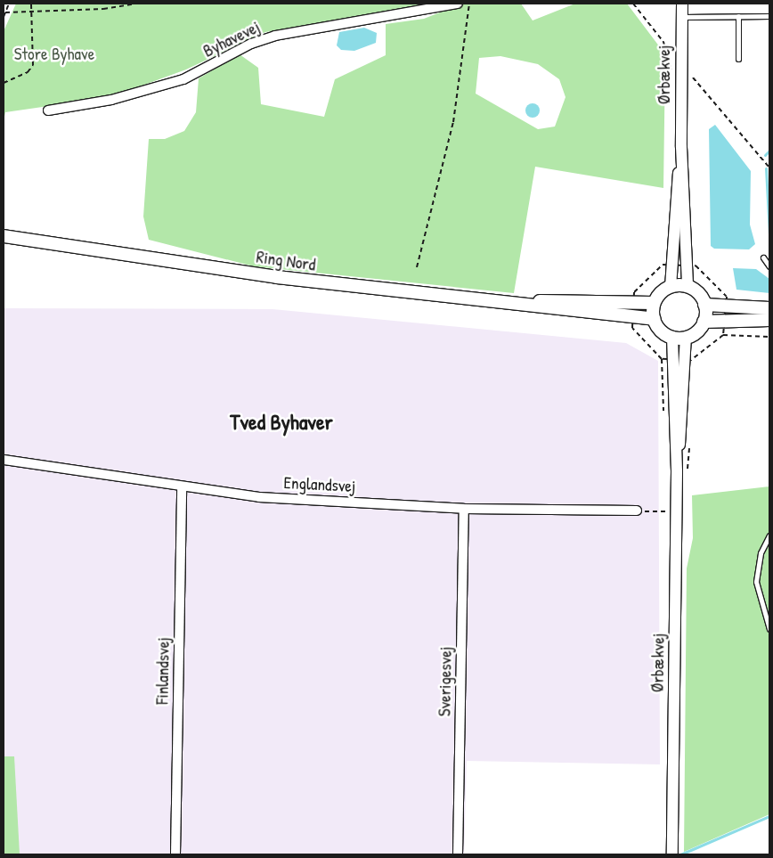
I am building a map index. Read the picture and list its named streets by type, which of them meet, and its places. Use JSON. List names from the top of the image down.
{
  "streets": {
    "main road": ["Ring Nord"],
    "street": [
      "Byhavevej",
      "Ørbækvej",
      "Englandsvej",
      "Finlandsvej",
      "Sverigesvej"
    ]
  },
  "crossings": [
    ["Ørbækvej", "Ring Nord"],
    ["Englandsvej", "Finlandsvej"],
    ["Englandsvej", "Sverigesvej"]
  ],
  "districts": ["Tved Byhaver"],
  "parks": ["Store Byhave"]
}
